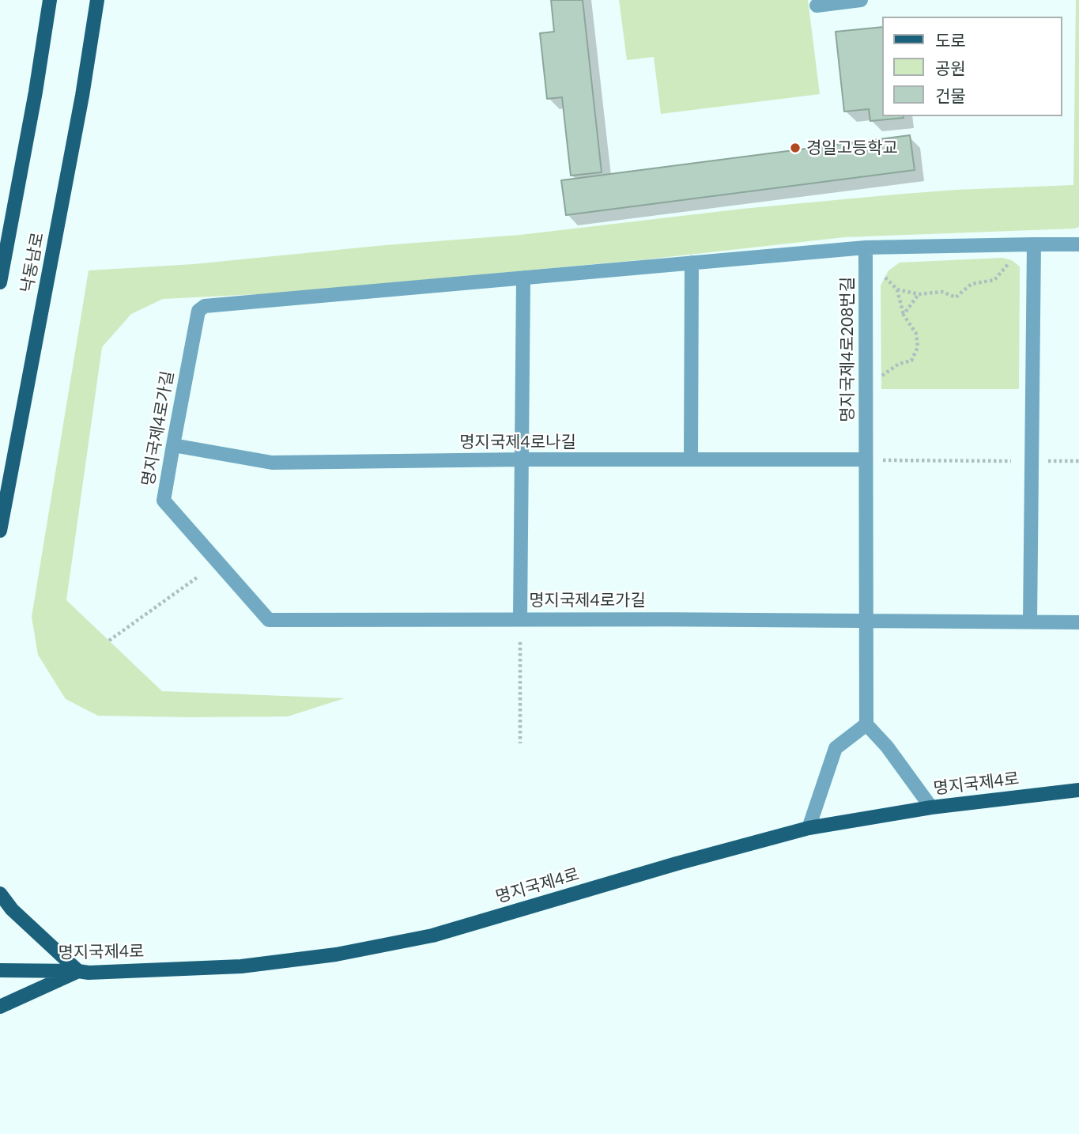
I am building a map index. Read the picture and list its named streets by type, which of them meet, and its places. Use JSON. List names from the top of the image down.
{
  "streets": {
    "main road": ["낙동남로", "명지국제4로"],
    "street": ["명지국제4로208번길", "명지국제4로가길", "명지국제4로나길"]
  },
  "crossings": [
    ["명지국제4로208번길", "명지국제4로가길"],
    ["명지국제4로208번길", "명지국제4로나길"],
    ["명지국제4로가길", "명지국제4로나길"]
  ],
  "places": ["경일고등학교"],
  "legend": ["도로", "공원", "건물"]
}
